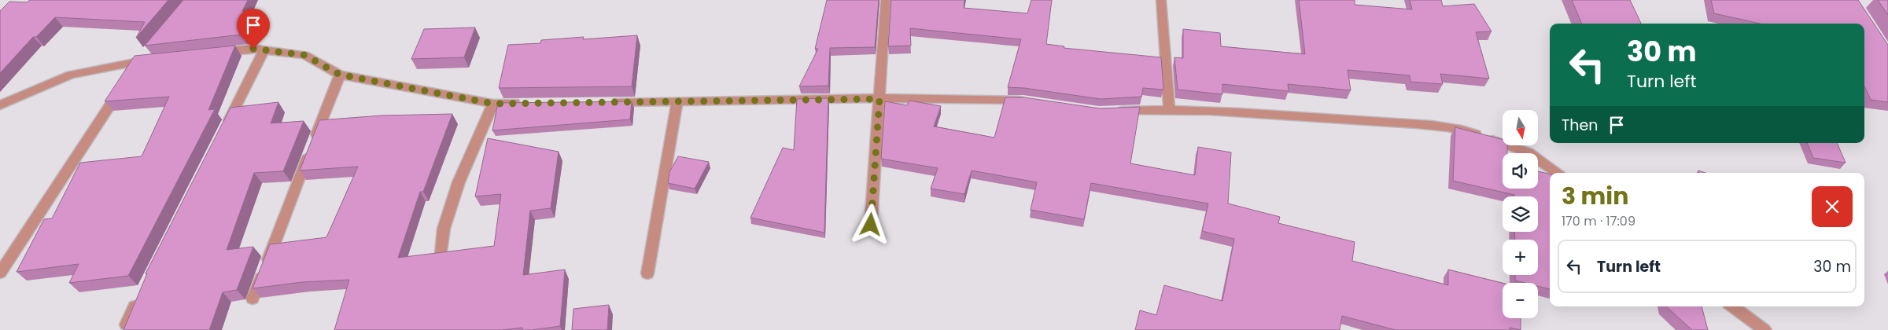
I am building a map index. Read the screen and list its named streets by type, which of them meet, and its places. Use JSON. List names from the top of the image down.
{
  "north": "bottom",
  "page": {
    "turn": ["30 m", "Turn left"],
    "then": "Then",
    "map_buttons": ["+", "−"],
    "heading": ["3 min", "170 m · 17:09"],
    "list": [
      {
        "name": "Turn left",
        "value": "30 m"
      }
    ]
  }
}
